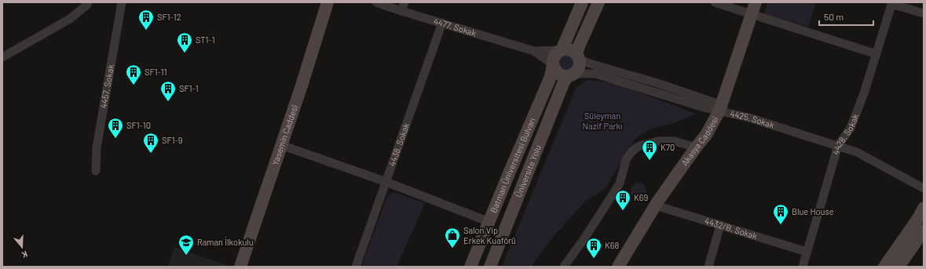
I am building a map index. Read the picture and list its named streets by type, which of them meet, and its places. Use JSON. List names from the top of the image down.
{
  "streets": {
    "street": [
      "4477. Sokak",
      "4457. Sokak",
      "4425. Sokak",
      "4428. Sokak",
      "Yasemin Caddesi",
      "Akasya Caddesi",
      "4438. Sokak",
      "Batman Üniversitesi Bulvarı",
      "Üniversite Yolu",
      "4432/B. Sokak"
    ]
  },
  "crossings": [
    ["4477. Sokak", "4438. Sokak"],
    ["4425. Sokak", "4428. Sokak"],
    ["4425. Sokak", "Akasya Caddesi"],
    ["4425. Sokak", "Batman Üniversitesi Bulvarı"],
    ["4425. Sokak", "Üniversite Yolu"],
    ["4428. Sokak", "4432/B. Sokak"],
    ["Akasya Caddesi", "4432/B. Sokak"],
    ["Batman Üniversitesi Bulvarı", "Üniversite Yolu"]
  ],
  "parks": ["Süleyman Nazif Parkı"],
  "places": {
    "building": [
      "SF1-12",
      "ST1-1",
      "SF1-11",
      "SF1-1",
      "SF1-10",
      "SF1-9",
      "K70",
      "K69",
      "Blue House",
      "K68"
    ],
    "shop": ["Salon Vip Erkek Kuaförü"],
    "school or university": ["Raman İlkokulu"]
  },
  "scale_bar": "50 m",
  "north": "bottom"
}
